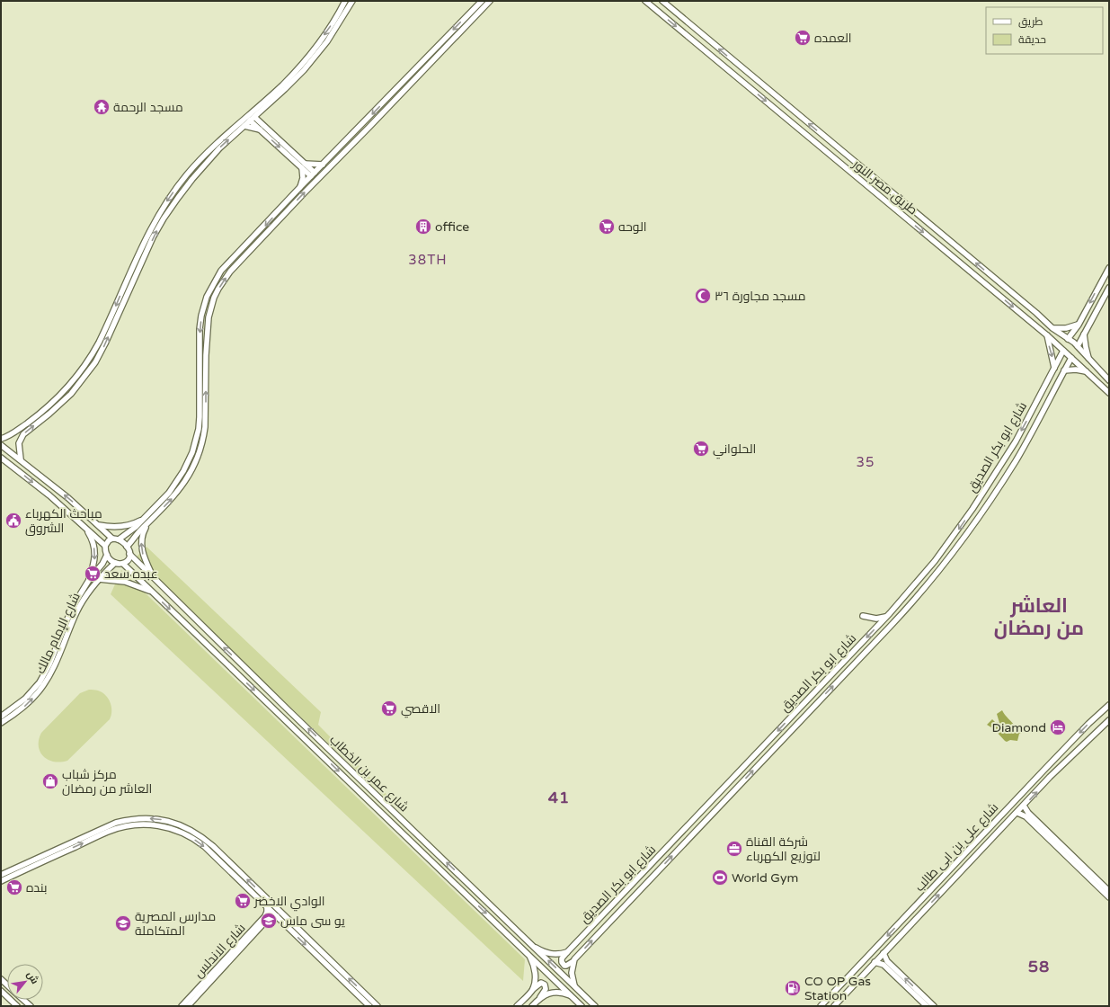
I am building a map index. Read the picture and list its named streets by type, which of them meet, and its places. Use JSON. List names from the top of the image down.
{
  "streets": {
    "street": [
      "طريق مصر النور",
      "شارع ابو بكر الصديق",
      "شارع الإمام مالك",
      "شارع عمر بن الخطاب",
      "شارع على بن ابى طالب",
      "شارع الاندلس"
    ]
  },
  "crossings": [
    ["طريق مصر النور", "شارع ابو بكر الصديق"],
    ["شارع الإمام مالك", "شارع عمر بن الخطاب"]
  ],
  "districts": [
    "38TH",
    "35",
    "العاشر من رمضان",
    "41",
    "58"
  ],
  "places": {
    "supermarket": [
      "العمده",
      "الوحه",
      "الحلواني",
      "عبده سعد",
      "الاقصي",
      "بنده",
      "الوادي الاخضر"
    ],
    "temple": ["مسجد الرحمة"],
    "building": ["office"],
    "mosque": ["مسجد مجاورة ٣٦"],
    "public building": ["مباحث الكهرباء الشروق"],
    "hotel": ["Diamond"],
    "shop": ["مركز شباب العاشر من رمضان"],
    "office": ["شركة القناة لتوزيع الكهرباء"],
    "sports": ["World Gym"],
    "school or university": ["يو سى ماس", "مدارس المصرية المتكاملة"],
    "fuel station": ["CO OP Gas Station"]
  },
  "legend": ["طريق", "حديقة"],
  "north": "top right"
}
